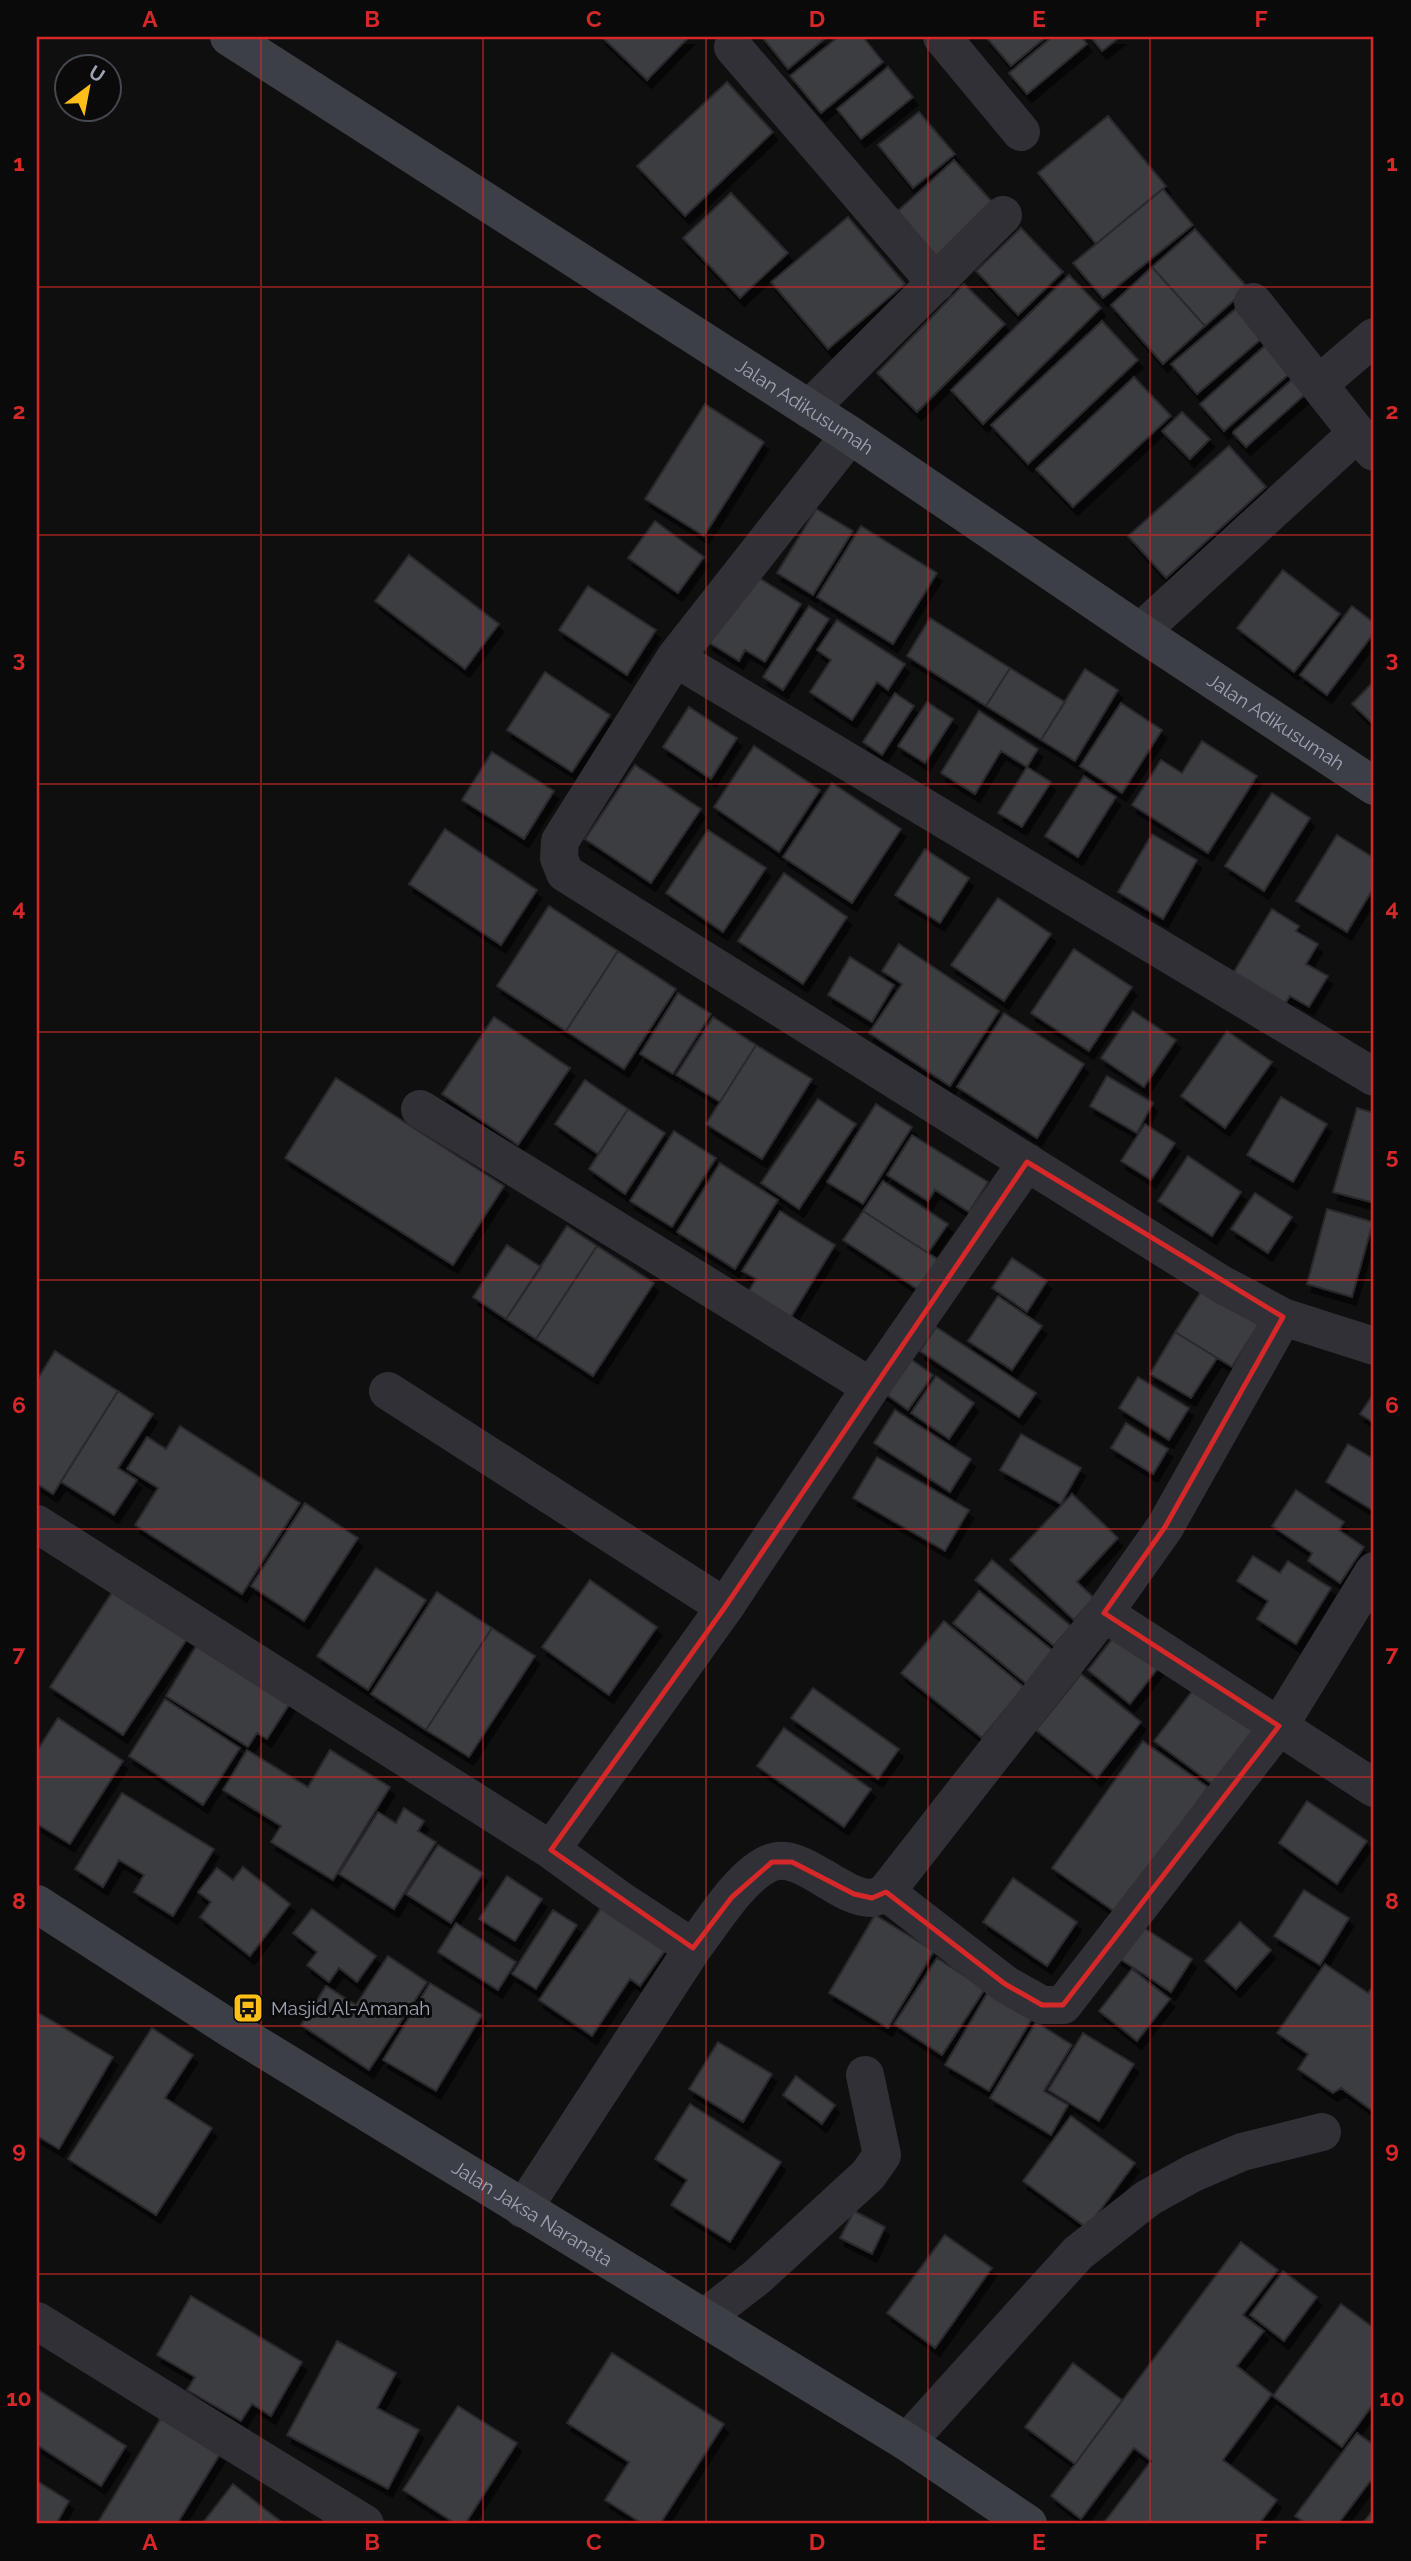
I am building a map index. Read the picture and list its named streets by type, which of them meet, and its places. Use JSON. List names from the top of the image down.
{
  "streets": {
    "main road": ["Jalan Adikusumah", "Jalan Jaksa Naranata"]
  },
  "places": {
    "bus stop": ["Masjid Al-Amanah"]
  },
  "north": "top right",
  "grid": {
    "columns": [
      "A",
      "B",
      "C",
      "D",
      "E",
      "F"
    ],
    "rows": [
      "1",
      "2",
      "3",
      "4",
      "5",
      "6",
      "7",
      "8",
      "9",
      "10"
    ]
  }
}
